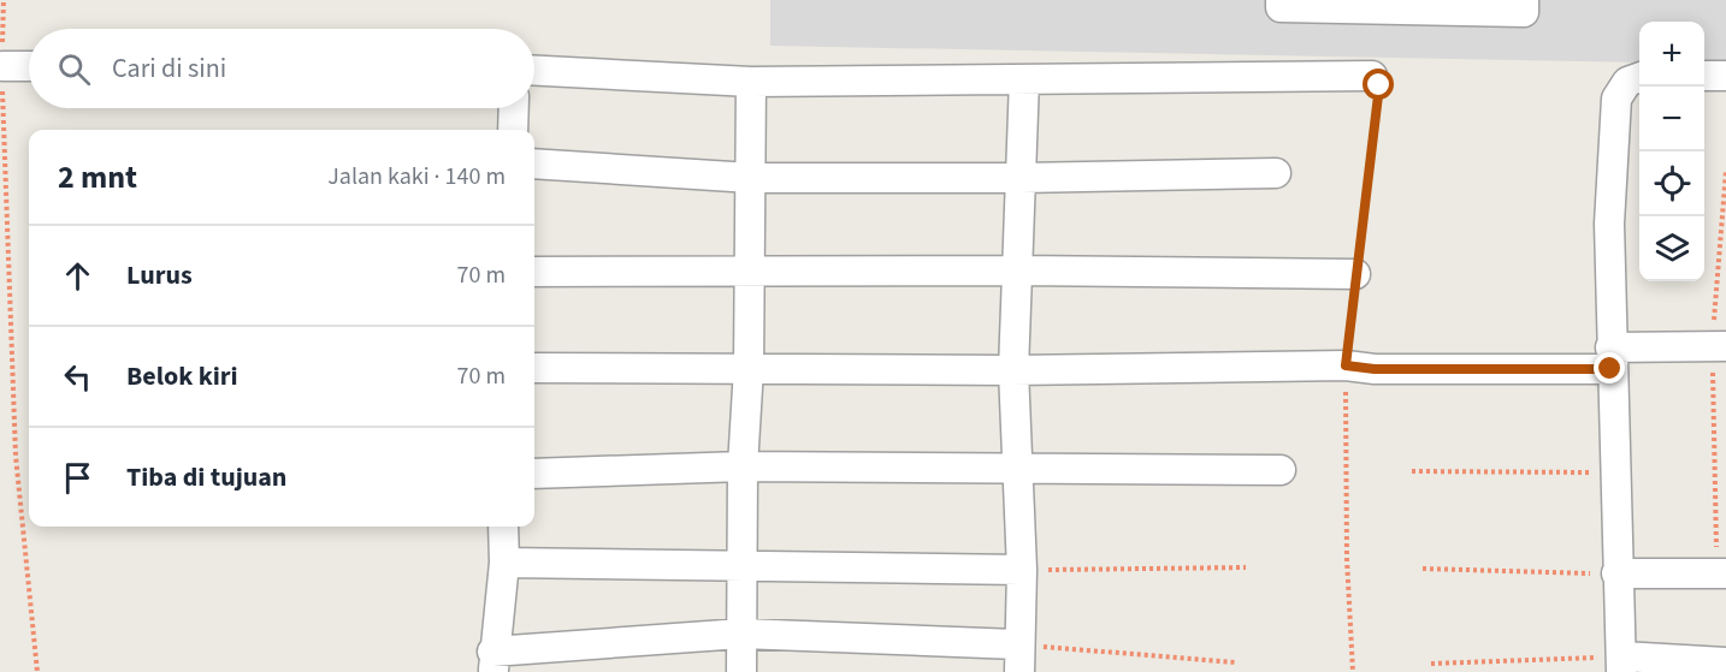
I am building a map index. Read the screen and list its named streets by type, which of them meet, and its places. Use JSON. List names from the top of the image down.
{
  "page": {
    "map_buttons": ["+", "−"],
    "search": "Cari di sini",
    "heading": ["2 mnt", "Jalan kaki · 140 m"],
    "list": [
      ["Lurus", "70 m"],
      ["Belok kiri", "70 m"],
      "Tiba di tujuan"
    ]
  }
}
